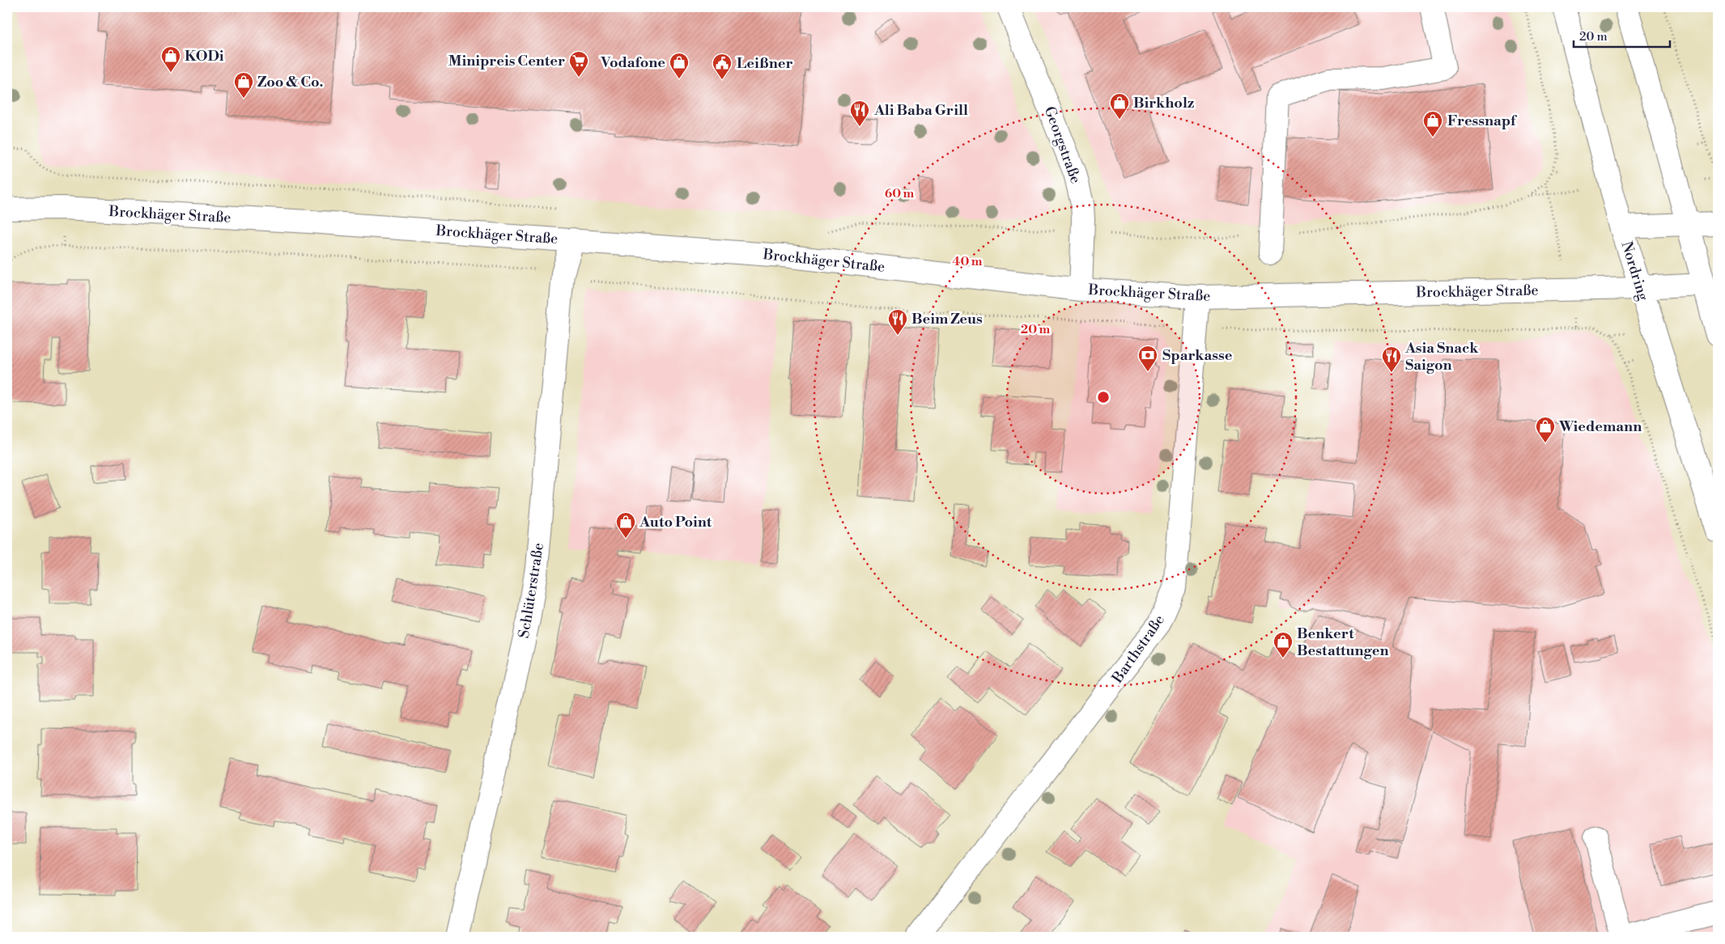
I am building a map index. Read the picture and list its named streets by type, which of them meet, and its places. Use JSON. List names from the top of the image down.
{
  "streets": {
    "main road": [
      "Georgstraße",
      "Brockhäger Straße",
      "Nordring",
      "Schlüterstraße",
      "Barthstraße"
    ]
  },
  "crossings": [
    ["Georgstraße", "Brockhäger Straße"],
    ["Brockhäger Straße", "Nordring"],
    ["Brockhäger Straße", "Schlüterstraße"],
    ["Brockhäger Straße", "Barthstraße"]
  ],
  "places": {
    "shop": [
      "KODi",
      "Vodafone",
      "Zoo & Co.",
      "Birkholz",
      "Fressnapf",
      "Wiedemann",
      "Auto Point",
      "Benkert Bestattungen"
    ],
    "supermarket": ["Minipreis Center"],
    "public building": ["Leißner"],
    "restaurant": ["Ali Baba Grill", "Beim Zeus", "Asia Snack Saigon"],
    "bank": ["Sparkasse"]
  },
  "scale_bar": "20 m",
  "rings": ["60 m", "40 m", "20 m"]
}
